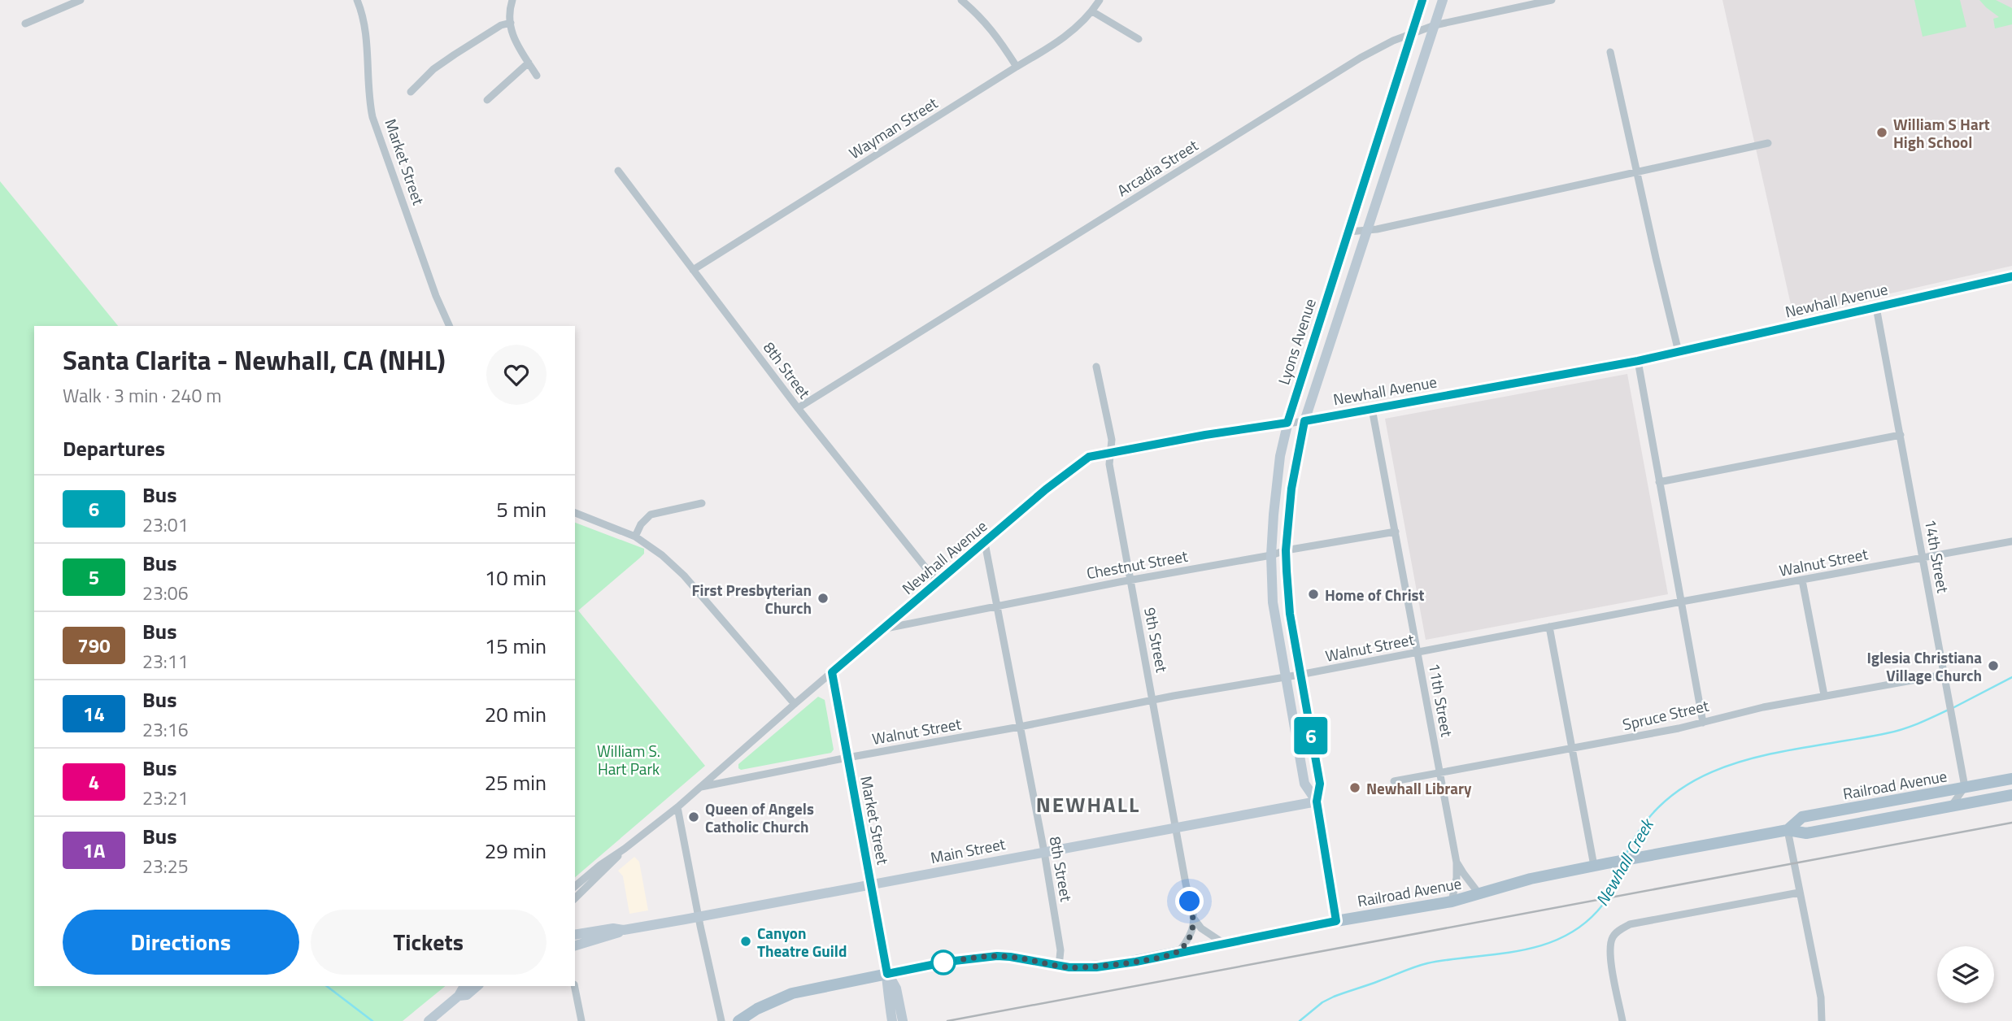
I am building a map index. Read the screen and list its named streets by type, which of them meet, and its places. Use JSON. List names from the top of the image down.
{
  "streets": {
    "main road": [
      "Market Street",
      "Lyons Avenue",
      "Railroad Avenue",
      "Main Street"
    ],
    "street": [
      "Wayman Street",
      "Arcadia Street",
      "Newhall Avenue",
      "8th Street",
      "14th Street",
      "Walnut Street",
      "Chestnut Street",
      "9th Street",
      "11th Street",
      "Spruce Street"
    ]
  },
  "crossings": [
    ["Wayman Street", "8th Street"],
    ["Market Street", "Newhall Avenue"],
    ["Market Street", "Walnut Street"],
    ["Market Street", "Railroad Avenue"],
    ["Market Street", "Main Street"],
    ["Arcadia Street", "Lyons Avenue"],
    ["Arcadia Street", "8th Street"],
    ["Newhall Avenue", "Lyons Avenue"],
    ["Newhall Avenue", "8th Street"],
    ["Newhall Avenue", "14th Street"],
    ["Newhall Avenue", "Walnut Street"],
    ["Newhall Avenue", "Chestnut Street"],
    ["Newhall Avenue", "9th Street"],
    ["Newhall Avenue", "11th Street"],
    ["Lyons Avenue", "Walnut Street"],
    ["Lyons Avenue", "Chestnut Street"],
    ["Lyons Avenue", "Railroad Avenue"],
    ["Lyons Avenue", "Main Street"],
    ["8th Street", "Walnut Street"],
    ["8th Street", "Chestnut Street"],
    ["8th Street", "Railroad Avenue"],
    ["8th Street", "Main Street"],
    ["14th Street", "Walnut Street"],
    ["14th Street", "Spruce Street"],
    ["14th Street", "Railroad Avenue"],
    ["Walnut Street", "9th Street"],
    ["Walnut Street", "11th Street"],
    ["Chestnut Street", "9th Street"],
    ["Chestnut Street", "11th Street"],
    ["9th Street", "Main Street"],
    ["11th Street", "Spruce Street"],
    ["11th Street", "Railroad Avenue"]
  ],
  "districts": ["NEWHALL"],
  "water": ["Newhall Creek"],
  "parks": ["William S. Hart Park"],
  "places": [
    "William S Hart High School",
    "Home of Christ",
    "First Presbyterian Church",
    "Iglesia Christiana Village Church",
    "Newhall Library",
    "Queen of Angels Catholic Church",
    "Canyon Theatre Guild"
  ],
  "lines": ["bus line 6"],
  "page": {
    "on_map": "6",
    "heading": [
      ["Santa Clarita - Newhall, CA (NHL)", "Walk · 3 min · 240 m"],
      "Departures"
    ],
    "list": [
      {
        "mark": "6",
        "name": "Bus",
        "note": "23:01",
        "value": "5 min"
      },
      {
        "mark": "5",
        "name": "Bus",
        "note": "23:06",
        "value": "10 min"
      },
      {
        "mark": "790",
        "name": "Bus",
        "note": "23:11",
        "value": "15 min"
      },
      {
        "mark": "14",
        "name": "Bus",
        "note": "23:16",
        "value": "20 min"
      },
      {
        "mark": "4",
        "name": "Bus",
        "note": "23:21",
        "value": "25 min"
      },
      {
        "mark": "1A",
        "name": "Bus",
        "note": "23:25",
        "value": "29 min"
      }
    ],
    "buttons": ["Directions", "Tickets"]
  }
}
